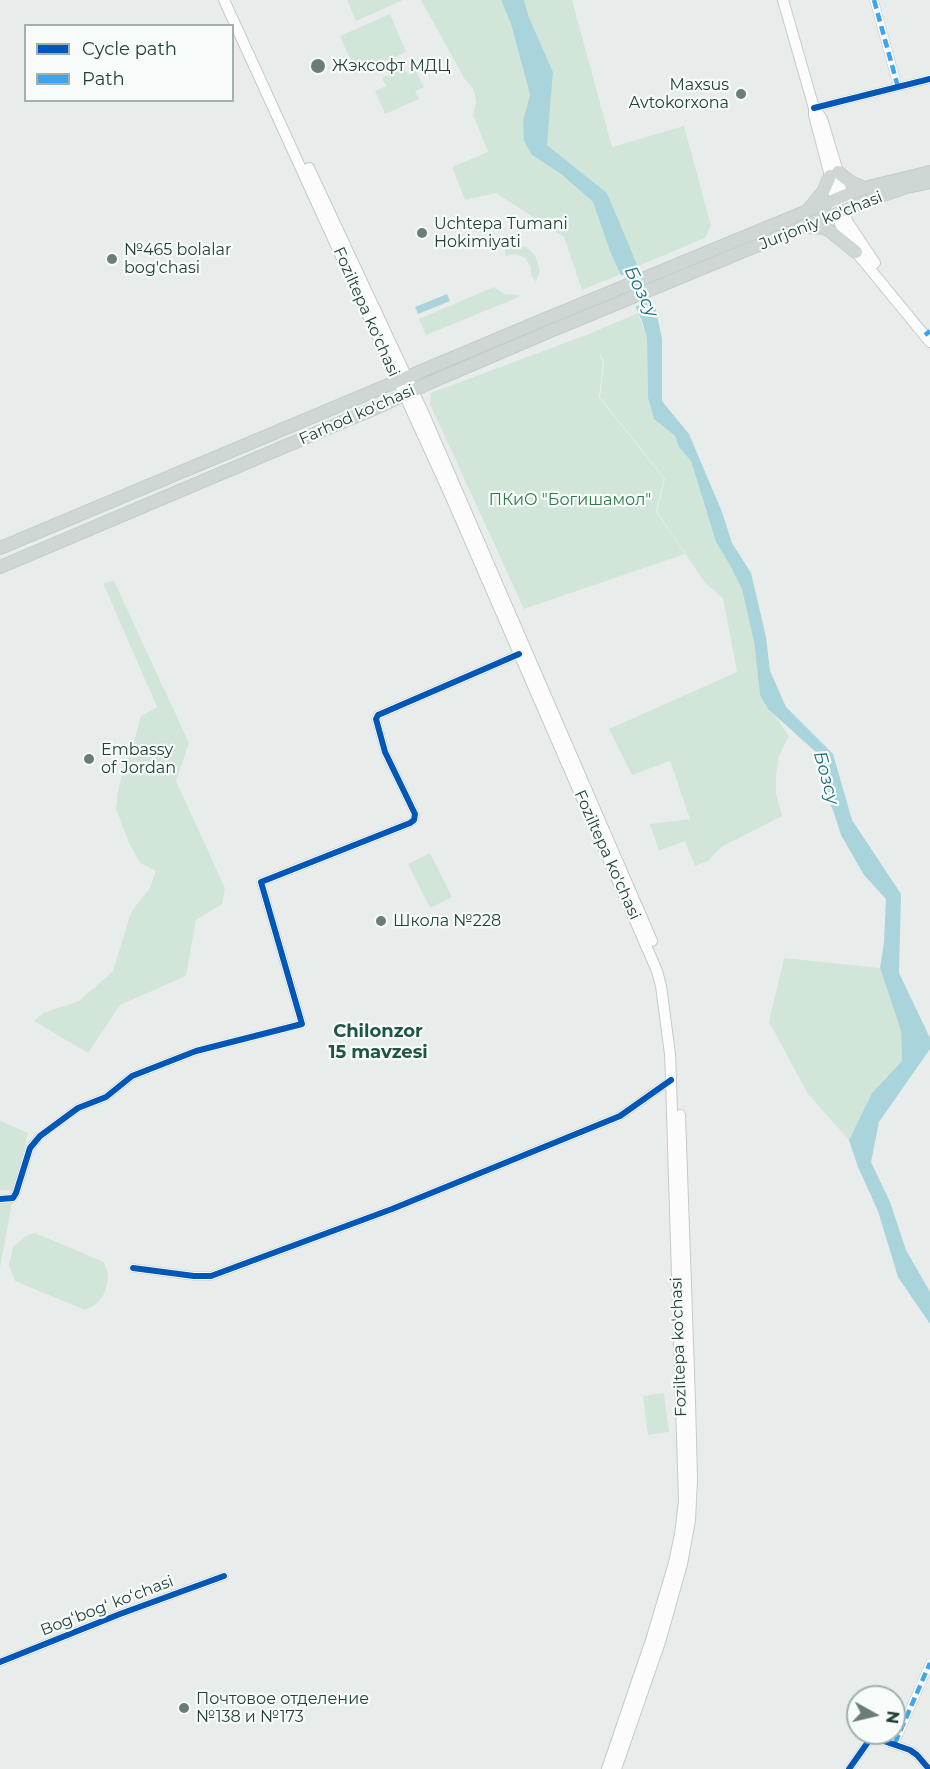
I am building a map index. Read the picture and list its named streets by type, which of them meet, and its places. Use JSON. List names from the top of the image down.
{
  "streets": {
    "main road": ["Jurjoniy ko'chasi", "Foziltepa ko'chasi", "Farhod ko'chasi"],
    "street": ["Bogʻbogʻ koʻchasi"]
  },
  "crossings": [
    ["Jurjoniy ko'chasi", "Farhod ko'chasi"],
    ["Foziltepa ko'chasi", "Farhod ko'chasi"]
  ],
  "districts": ["Chilonzor 15 mavzesi"],
  "water": ["Бозсу"],
  "parks": ["ПКиО \"Богишамол\""],
  "places": [
    "Жэксофт МДЦ",
    "Maxsus Avtokorxona",
    "Uchtepa Tumani Hokimiyati",
    "№465 bolalar bog'chasi",
    "Embassy of Jordan",
    "Школа №228",
    "Почтовое отделение №138 и №173"
  ],
  "legend": ["Cycle path", "Path"],
  "north": "right"
}
